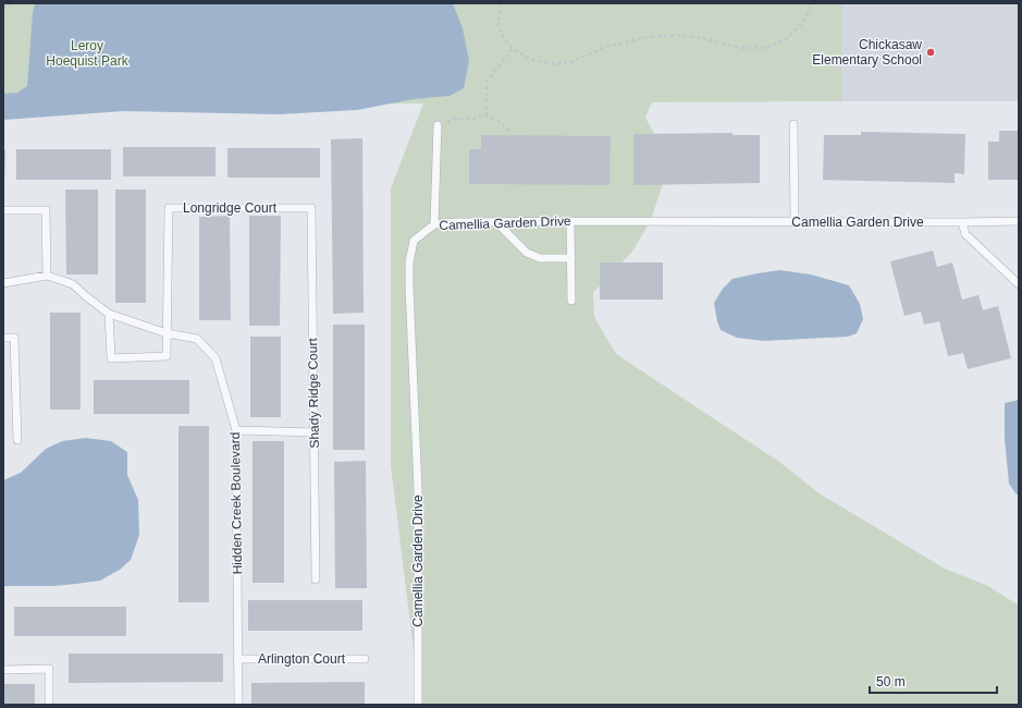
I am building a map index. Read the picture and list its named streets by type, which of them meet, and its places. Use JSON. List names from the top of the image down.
{
  "streets": {
    "lane": [
      "Longridge Court",
      "Camellia Garden Drive",
      "Shady Ridge Court",
      "Hidden Creek Boulevard",
      "Arlington Court"
    ]
  },
  "crossings": [
    ["Longridge Court", "Shady Ridge Court"],
    ["Longridge Court", "Hidden Creek Boulevard"],
    ["Hidden Creek Boulevard", "Arlington Court"]
  ],
  "parks": ["Leroy Hoequist Park"],
  "places": ["Chickasaw Elementary School"],
  "scale_bar": "50 m"
}
